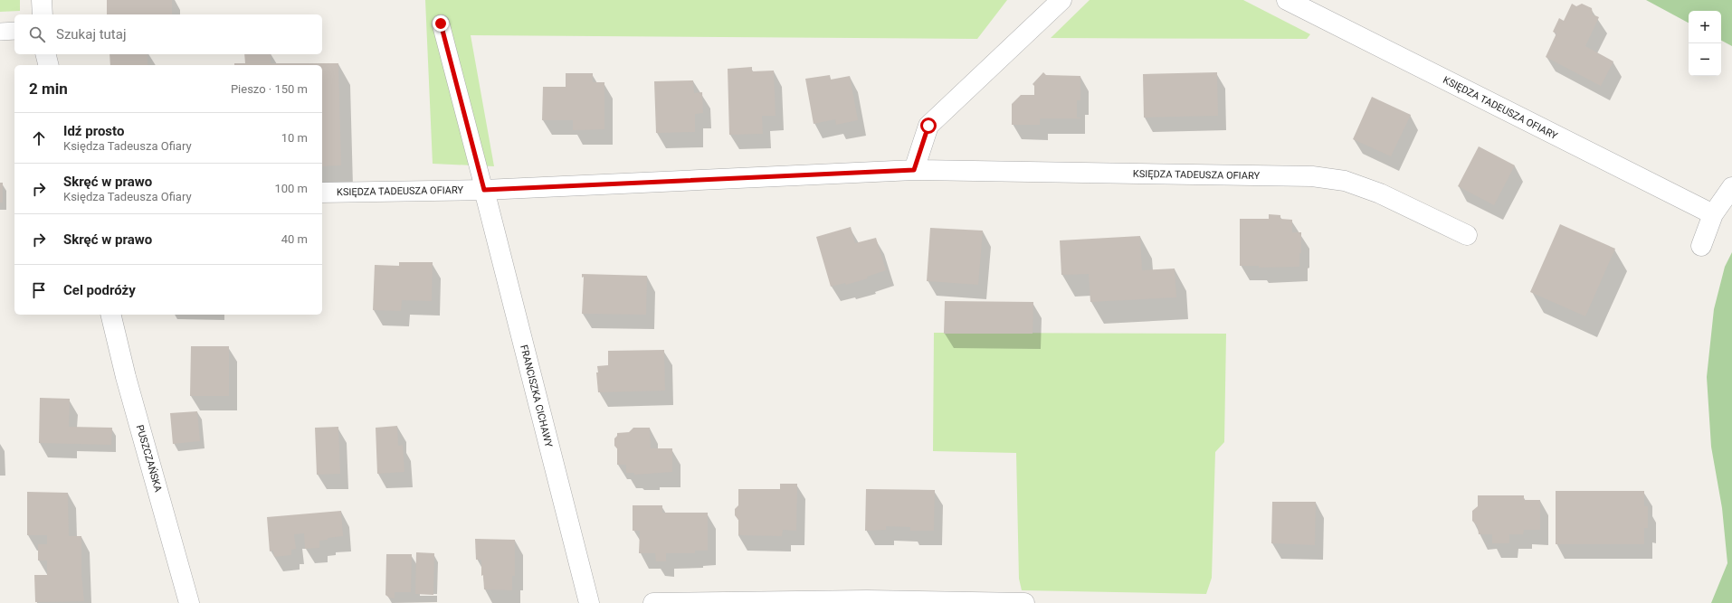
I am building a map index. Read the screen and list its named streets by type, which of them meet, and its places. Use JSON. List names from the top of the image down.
{
  "streets": {
    "street": ["KSIĘDZA TADEUSZA OFIARY", "FRANCISZKA CICHAWY", "PUSZCZAŃSKA"]
  },
  "crossings": [
    ["KSIĘDZA TADEUSZA OFIARY", "FRANCISZKA CICHAWY"]
  ],
  "page": {
    "map_buttons": ["+", "−"],
    "search": "Szukaj tutaj",
    "heading": ["2 min", "Pieszo · 150 m"],
    "list": [
      ["Idź prosto", "Księdza Tadeusza Ofiary", "10 m"],
      ["Skręć w prawo", "Księdza Tadeusza Ofiary", "100 m"],
      ["Skręć w prawo", "40 m"],
      "Cel podróży"
    ]
  }
}
